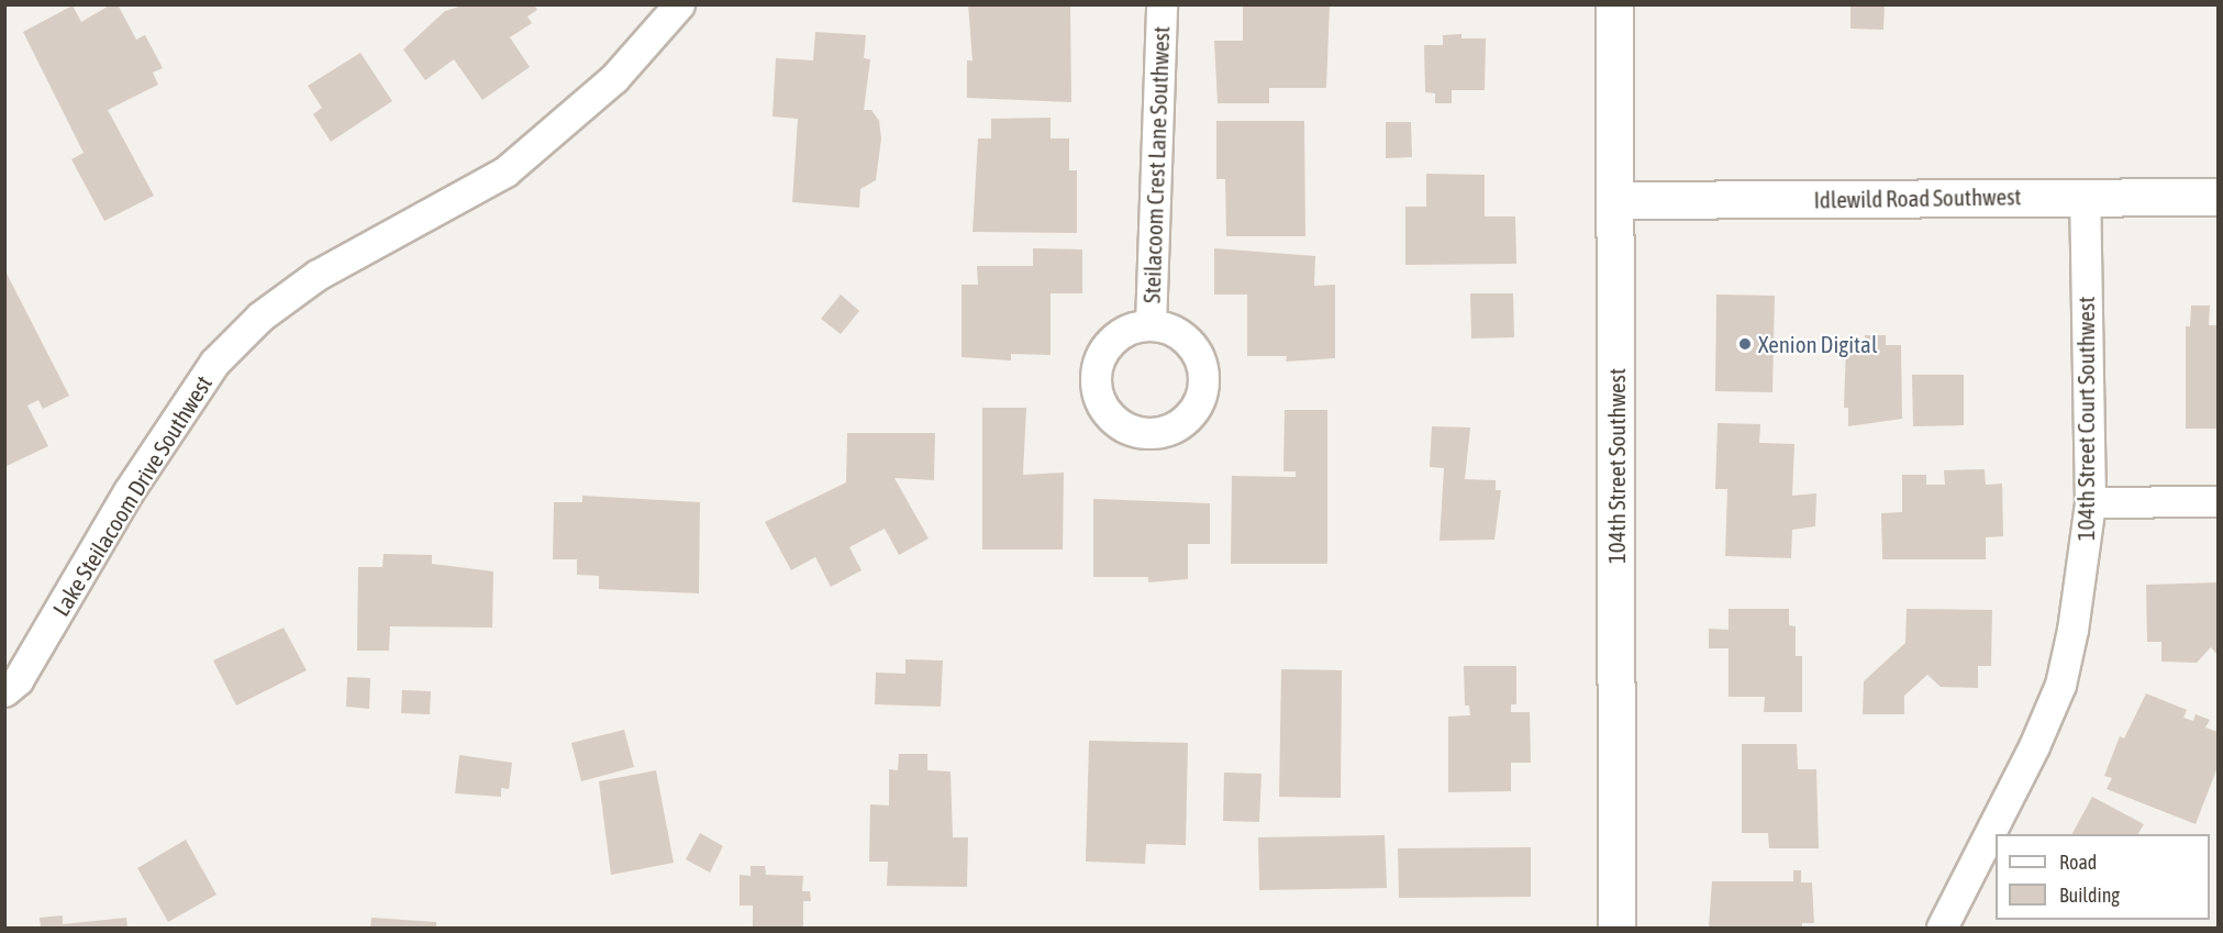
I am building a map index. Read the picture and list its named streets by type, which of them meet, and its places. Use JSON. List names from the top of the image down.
{
  "streets": {
    "street": [
      "Steilacoom Crest Lane Southwest",
      "Idlewild Road Southwest",
      "104th Street Court Southwest",
      "104th Street Southwest",
      "Lake Steilacoom Drive Southwest"
    ]
  },
  "crossings": [
    ["Idlewild Road Southwest", "104th Street Court Southwest"],
    ["Idlewild Road Southwest", "104th Street Southwest"]
  ],
  "places": ["Xenion Digital"],
  "legend": ["Road", "Building"]
}
